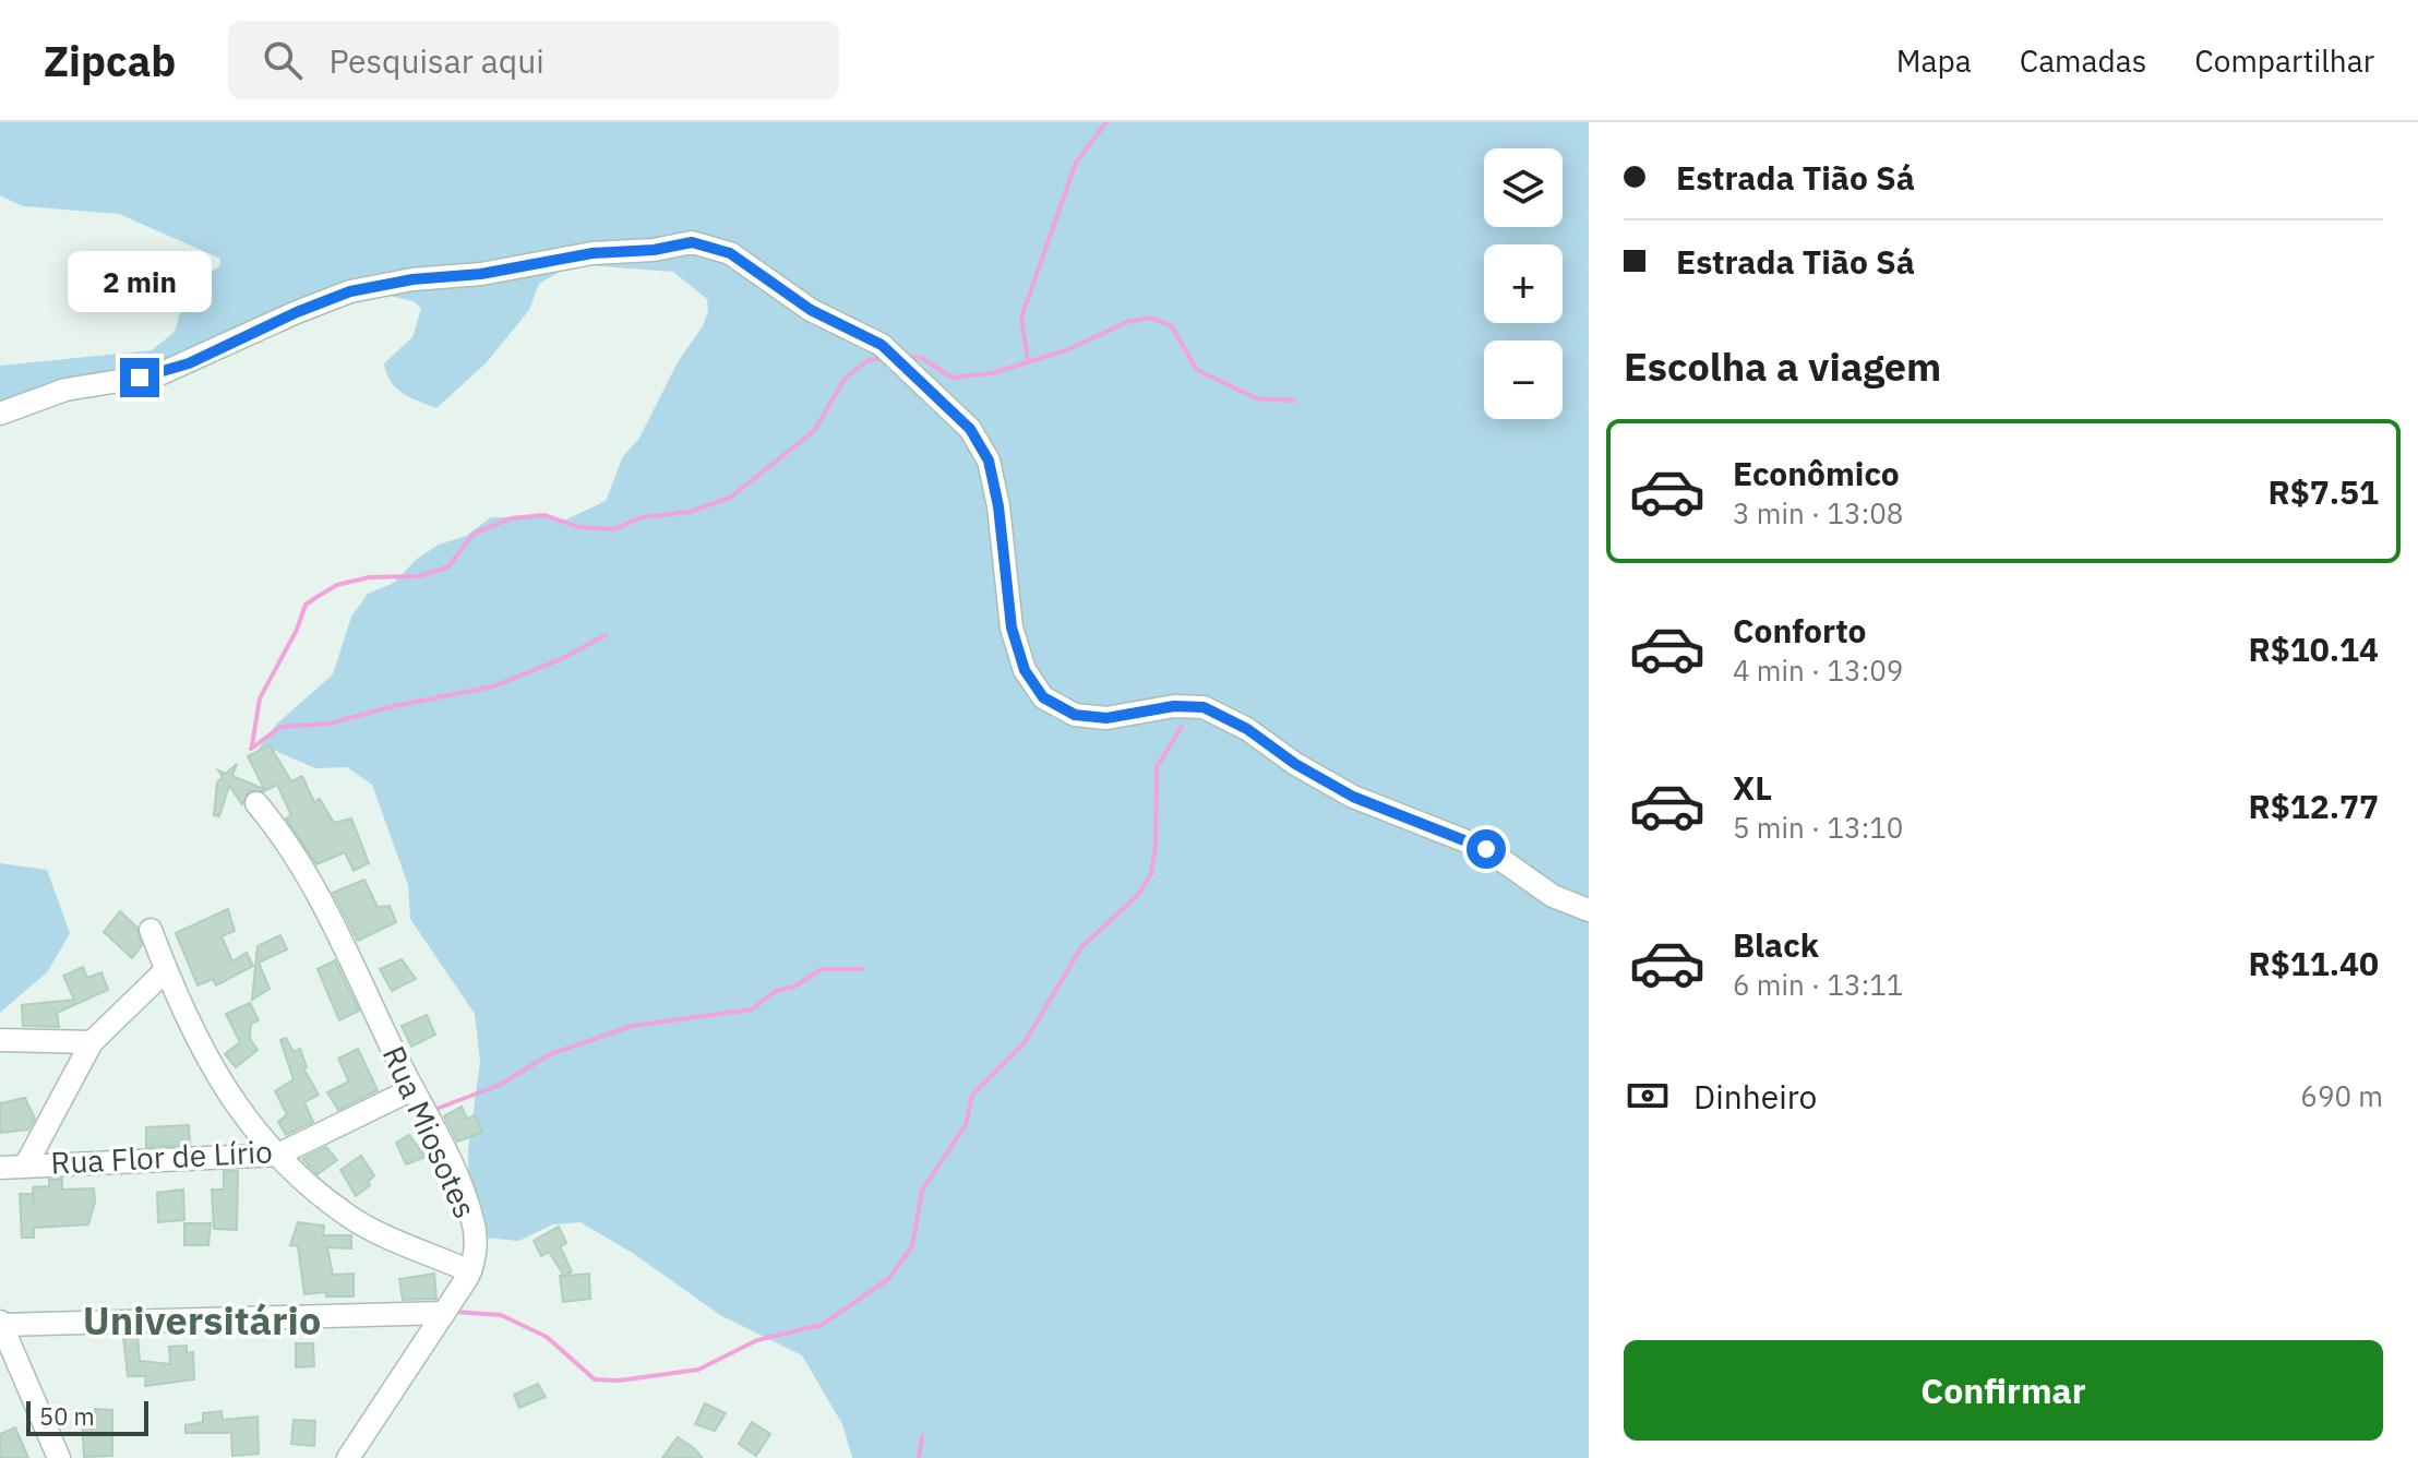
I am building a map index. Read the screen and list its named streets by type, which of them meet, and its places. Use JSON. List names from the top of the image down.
{
  "streets": {
    "street": ["Rua Miosotes", "Rua Flor de Lírio"]
  },
  "crossings": [
    ["Rua Miosotes", "Rua Flor de Lírio"]
  ],
  "districts": ["Universitário"],
  "scale_bar": "50 m",
  "page": {
    "header": "Zipcab",
    "search": "Pesquisar aqui",
    "nav": ["Mapa", "Camadas", "Compartilhar"],
    "banner": ["Estrada Tião Sá", "Estrada Tião Sá"],
    "map_buttons": ["+", "−"],
    "bubble": "2 min",
    "heading": "Escolha a viagem",
    "list": [
      {
        "name": "Econômico",
        "note": "3 min · 13:08",
        "value": "R$7.51"
      },
      {
        "name": "Conforto",
        "note": "4 min · 13:09",
        "value": "R$10.14"
      },
      {
        "name": "XL",
        "note": "5 min · 13:10",
        "value": "R$12.77"
      },
      {
        "name": "Black",
        "note": "6 min · 13:11",
        "value": "R$11.40"
      }
    ],
    "pay": ["Dinheiro", "690 m"],
    "buttons": "Confirmar",
    "scale": "50 m"
  }
}
